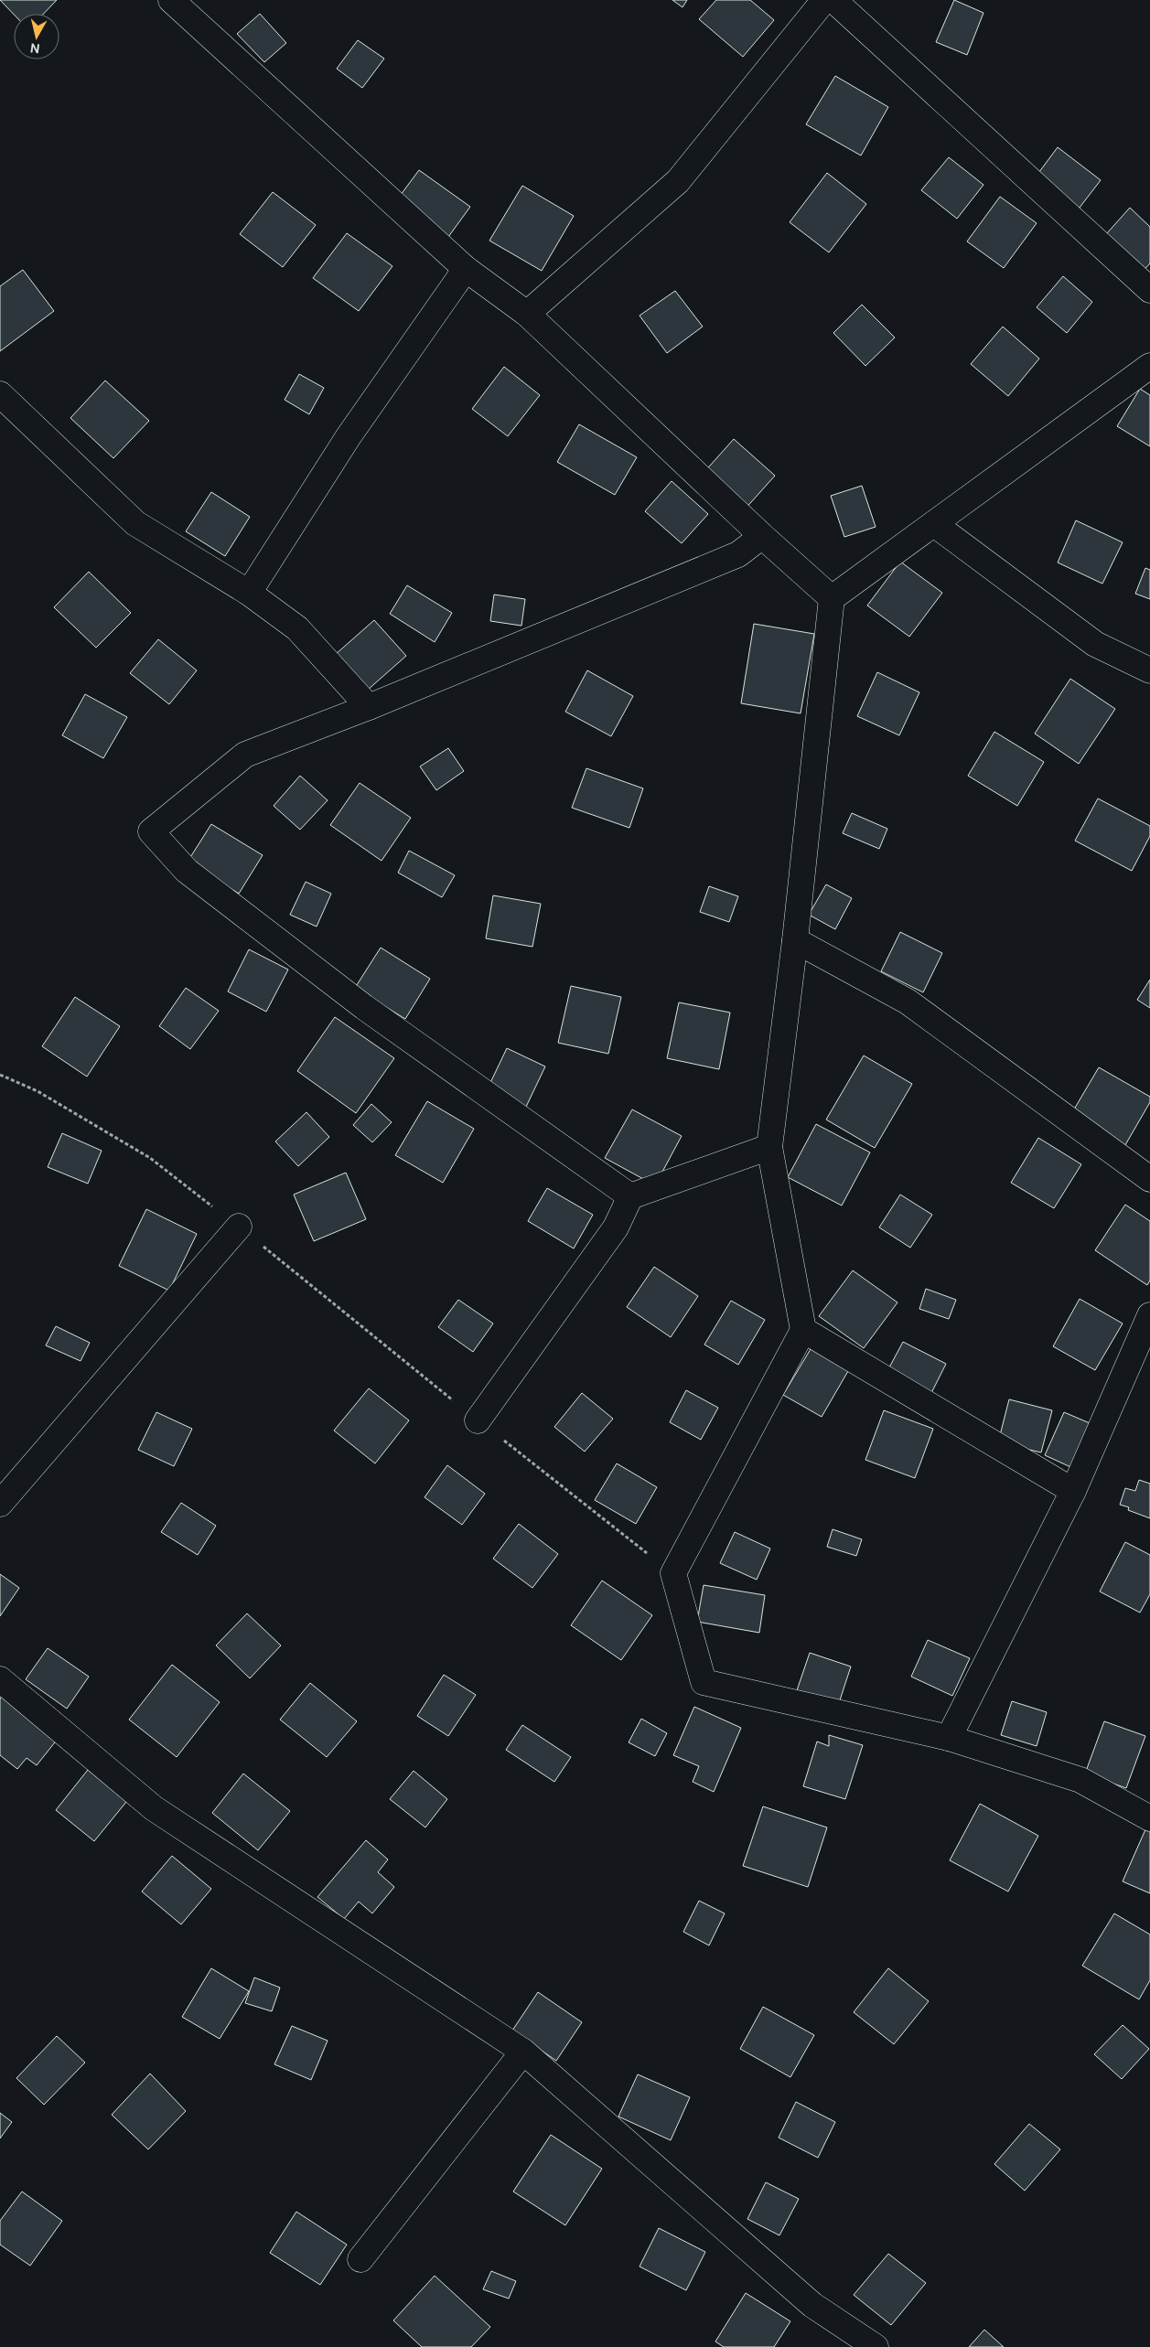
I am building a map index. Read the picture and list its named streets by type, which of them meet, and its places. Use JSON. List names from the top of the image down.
{
  "north": "bottom"
}
